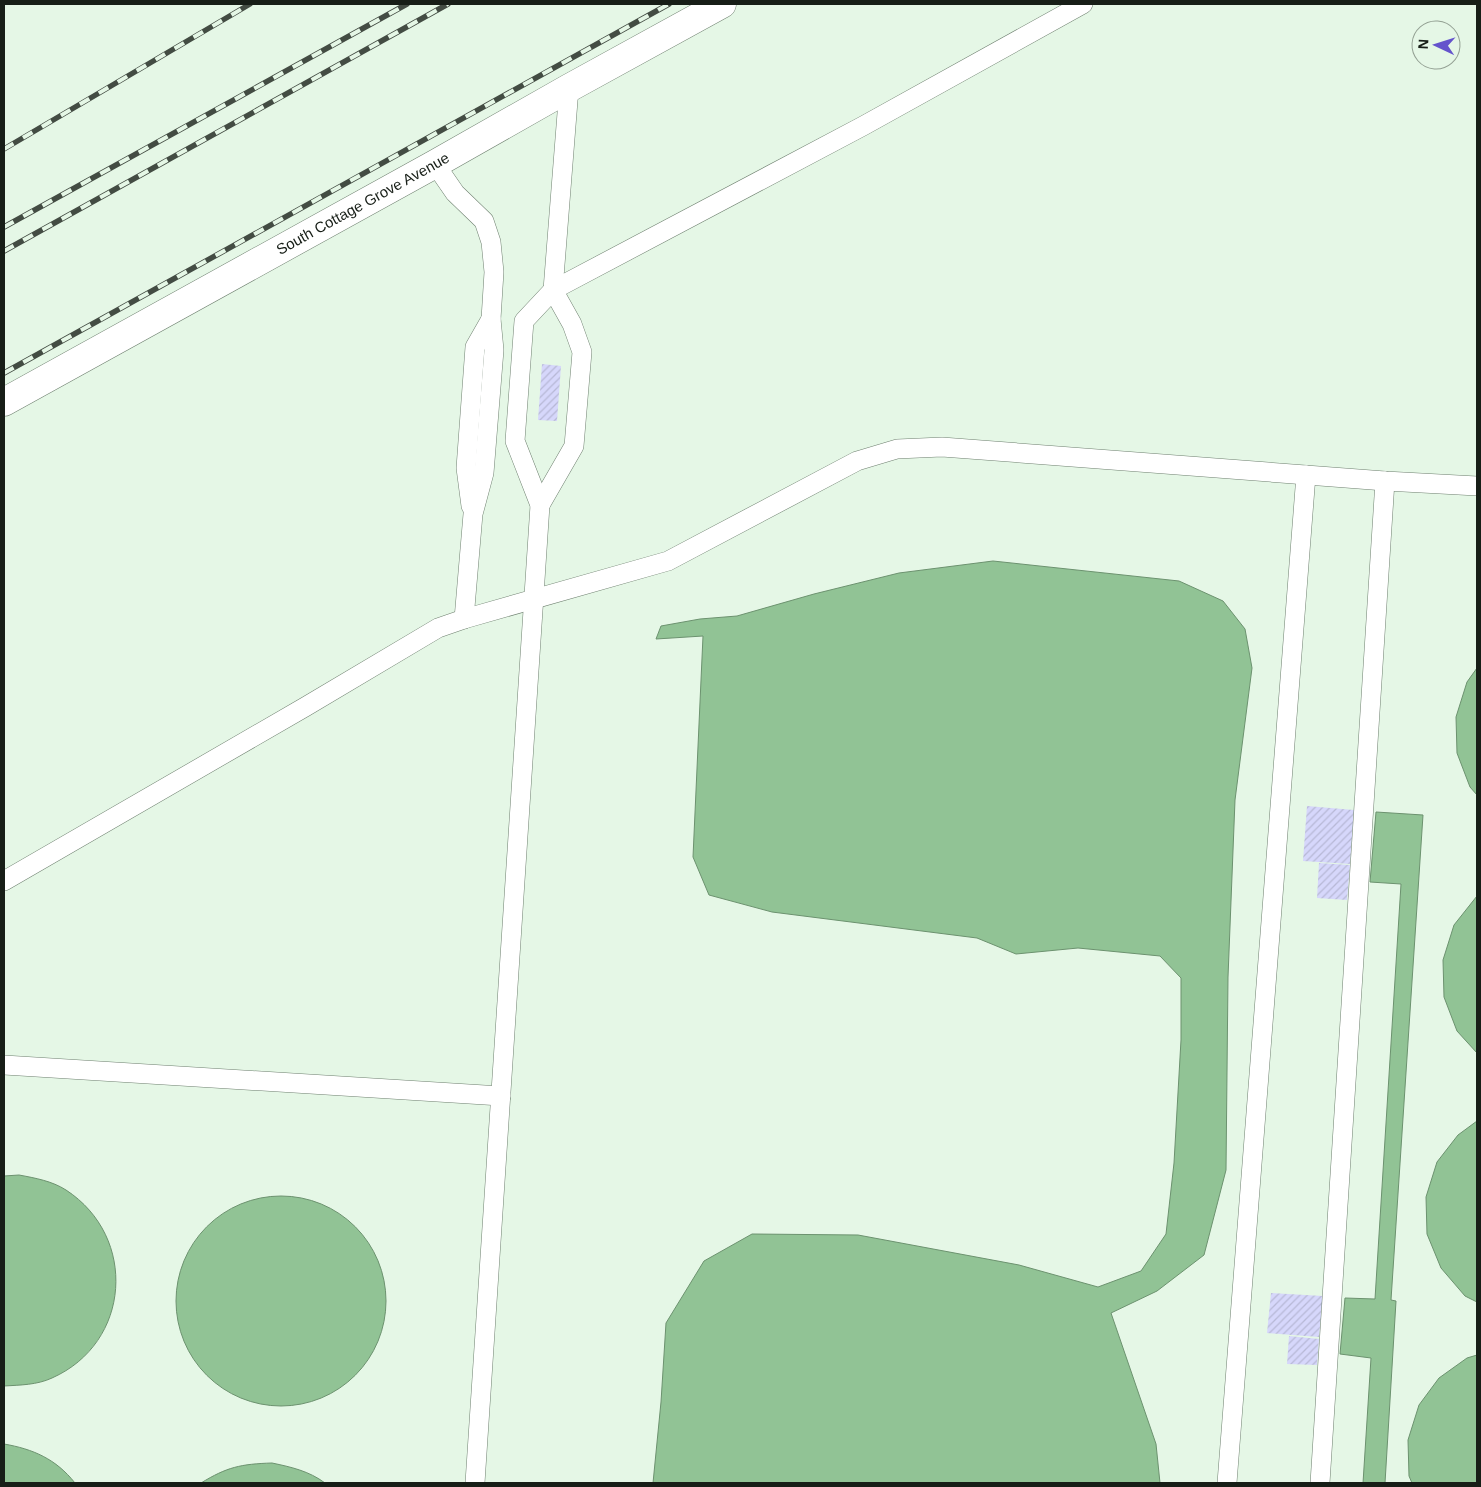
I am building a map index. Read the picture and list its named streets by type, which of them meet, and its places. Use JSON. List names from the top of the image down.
{
  "streets": {
    "street": ["South Cottage Grove Avenue"]
  },
  "north": "left"
}
